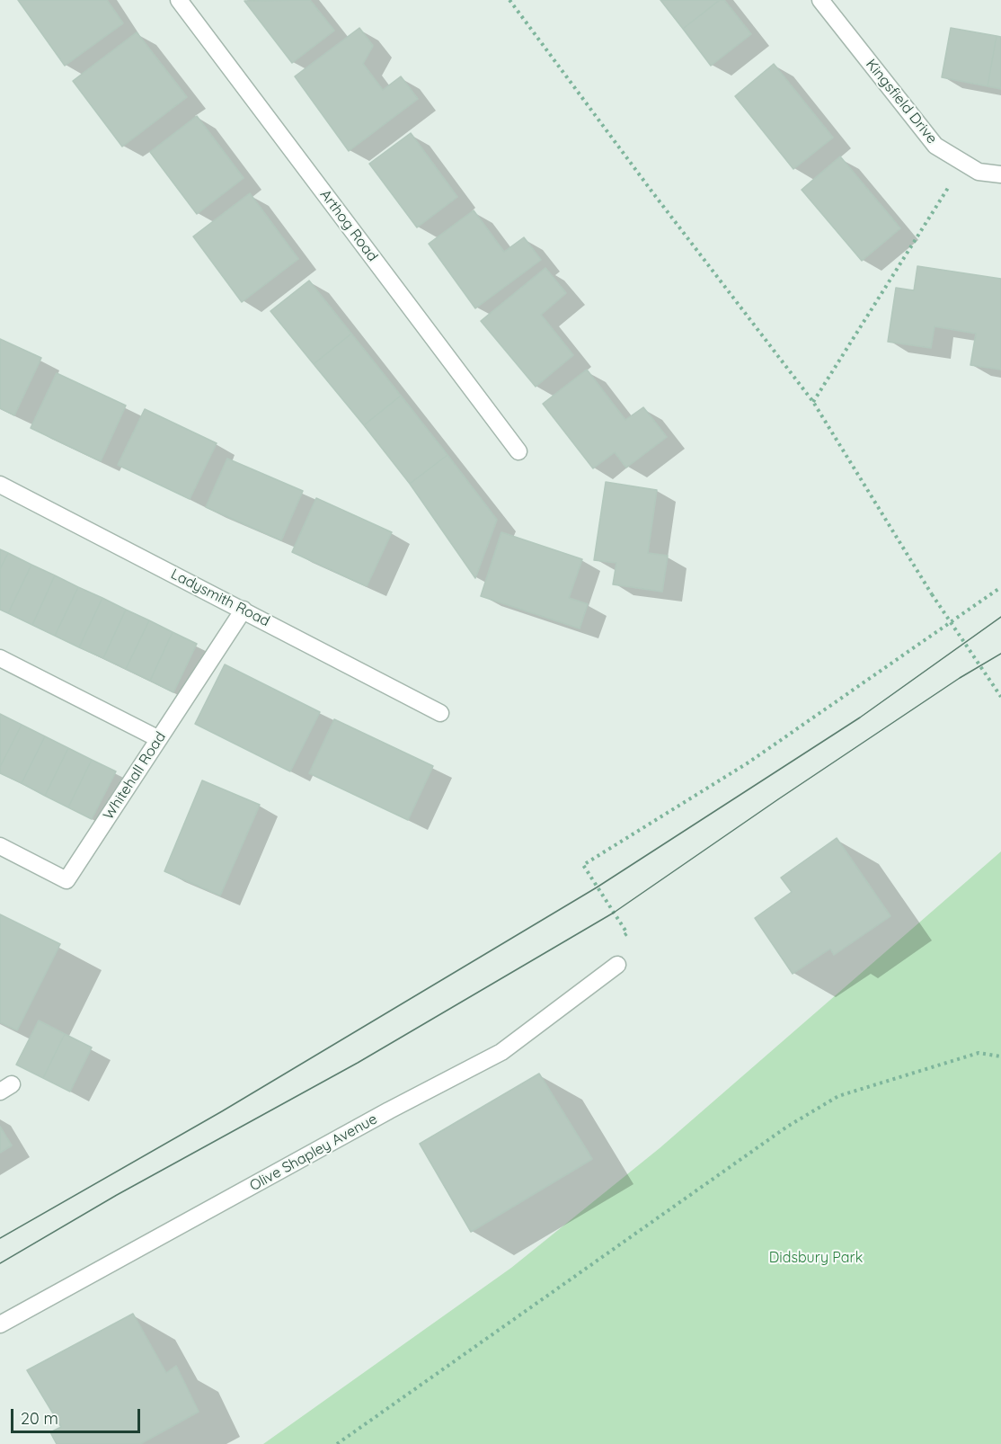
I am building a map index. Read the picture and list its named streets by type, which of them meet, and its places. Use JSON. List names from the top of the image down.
{
  "streets": {
    "street": [
      "Kingsfield Drive",
      "Arthog Road",
      "Ladysmith Road",
      "Whitehall Road",
      "Olive Shapley Avenue"
    ]
  },
  "crossings": [
    ["Ladysmith Road", "Whitehall Road"]
  ],
  "parks": ["Didsbury Park"],
  "scale_bar": "20 m"
}
